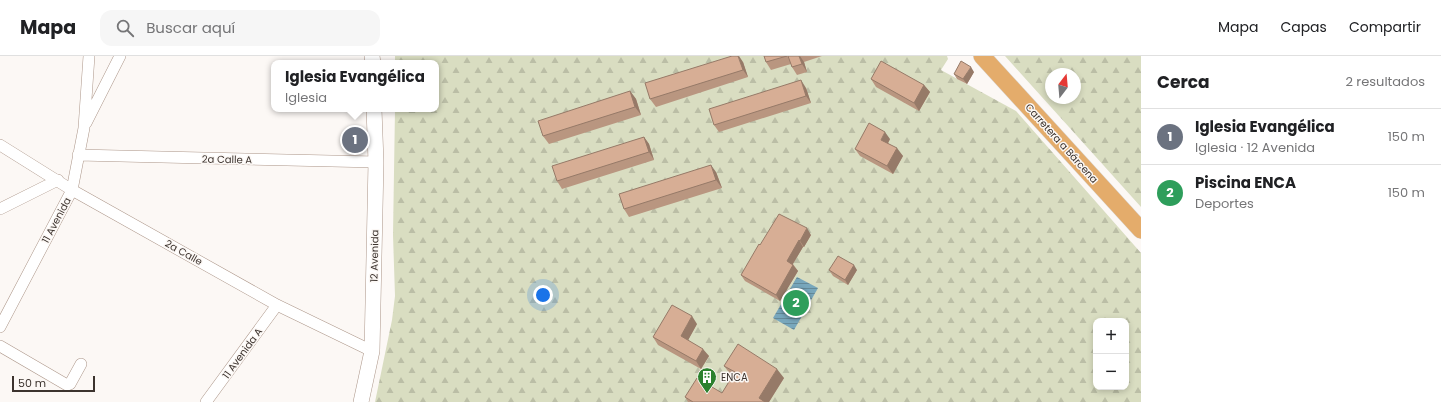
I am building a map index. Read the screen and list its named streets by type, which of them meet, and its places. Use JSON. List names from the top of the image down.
{
  "streets": {
    "main road": ["Carretera a Bárcena", "12 Avenida"],
    "street": [
      "2a Calle A",
      "11 Avenida",
      "2a Calle",
      "11 Avenida A"
    ]
  },
  "crossings": [
    ["2a Calle A", "11 Avenida"],
    ["2a Calle A", "12 Avenida"],
    ["11 Avenida", "2a Calle"],
    ["2a Calle", "12 Avenida"],
    ["2a Calle", "11 Avenida A"]
  ],
  "places": {
    "building": ["ENCA"]
  },
  "scale_bar": "50 m",
  "north": "top",
  "page": {
    "header": "Mapa",
    "search": "Buscar aquí",
    "nav": ["Mapa", "Capas", "Compartir"],
    "heading": ["Cerca", "2 resultados"],
    "popup": ["Iglesia Evangélica", "Iglesia"],
    "list": [
      {
        "mark": "1",
        "name": "Iglesia Evangélica",
        "note": "Iglesia · 12 Avenida",
        "value": "150 m"
      },
      {
        "mark": "2",
        "name": "Piscina ENCA",
        "note": "Deportes",
        "value": "150 m"
      }
    ],
    "pins": ["1", "2"],
    "map_buttons": ["+", "−"],
    "scale": "50 m"
  }
}
